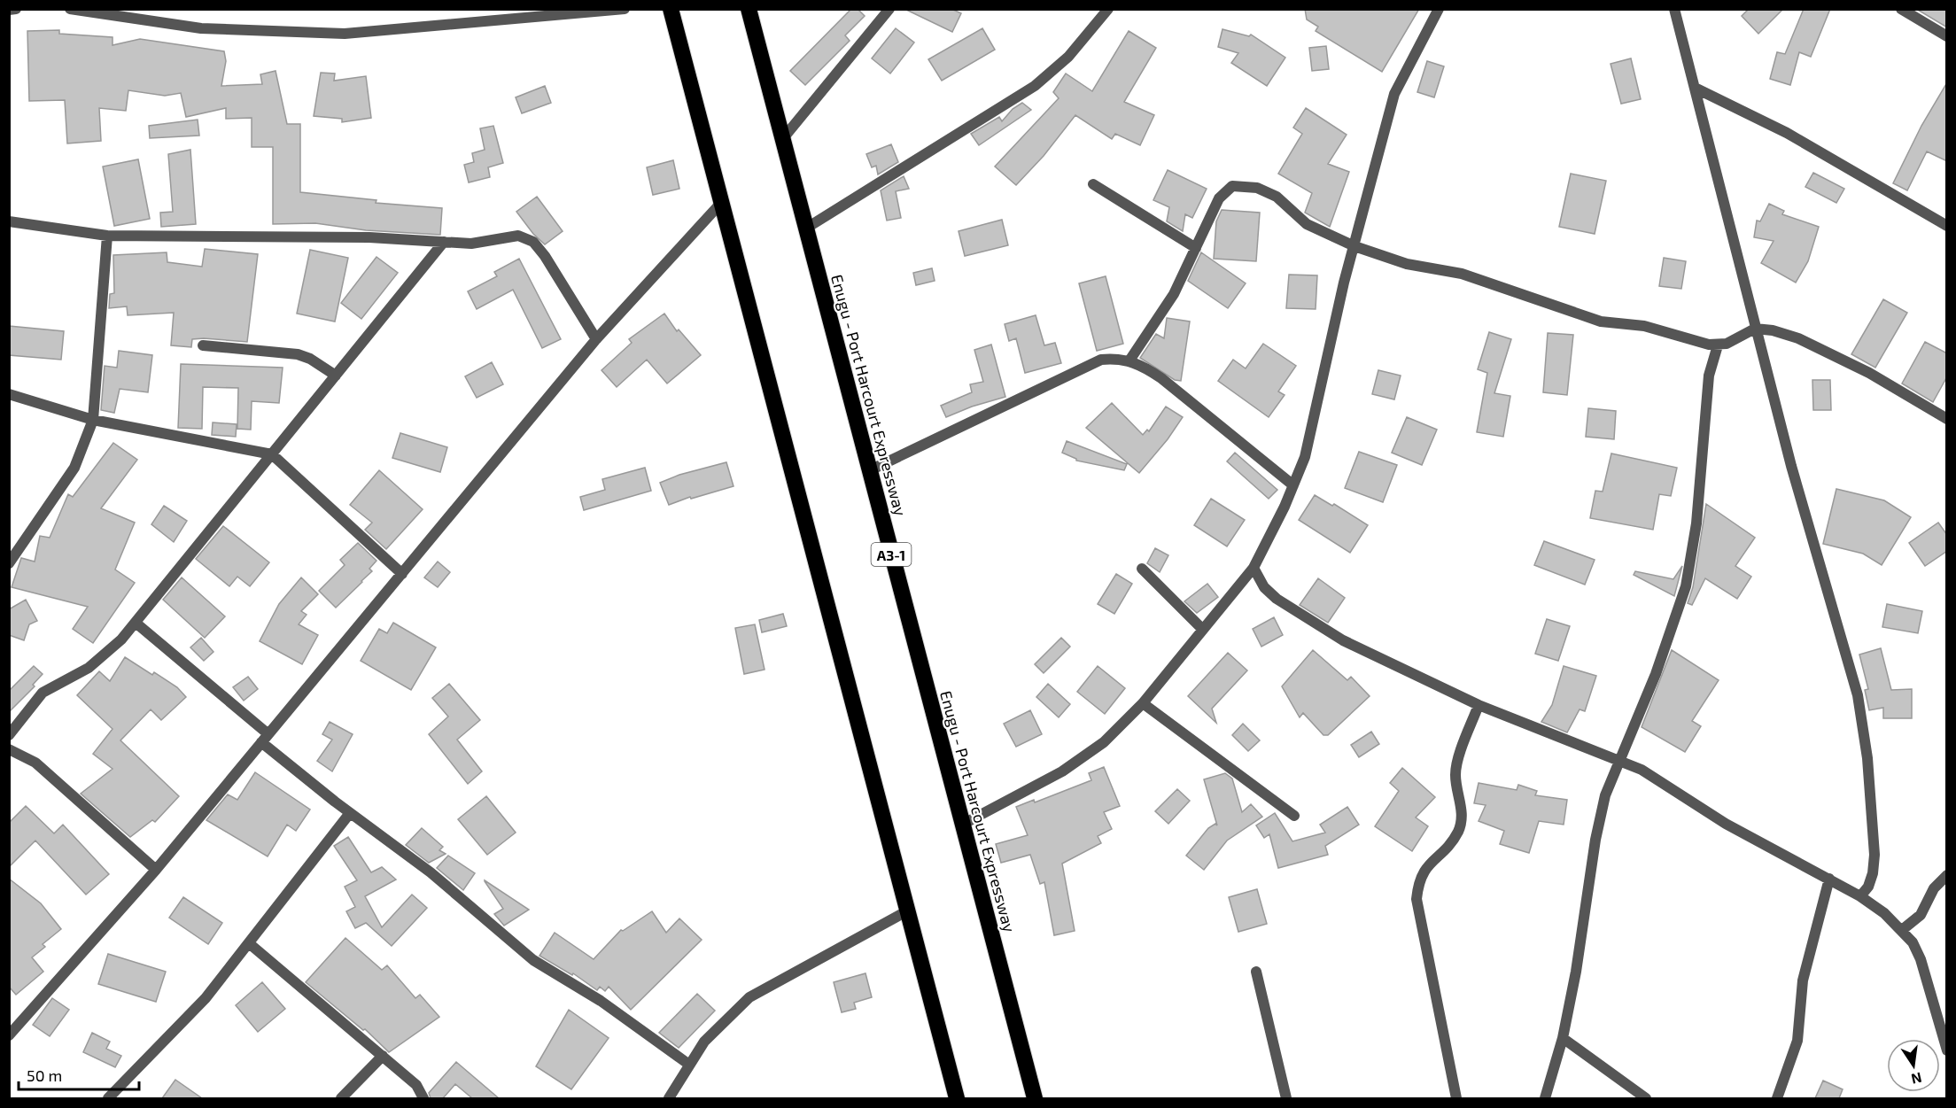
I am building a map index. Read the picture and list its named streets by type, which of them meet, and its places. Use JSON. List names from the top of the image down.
{
  "streets": {
    "highway": ["Enugu - Port Harcourt Expressway", "A3-1"]
  },
  "scale_bar": "50 m",
  "north": "bottom"
}
